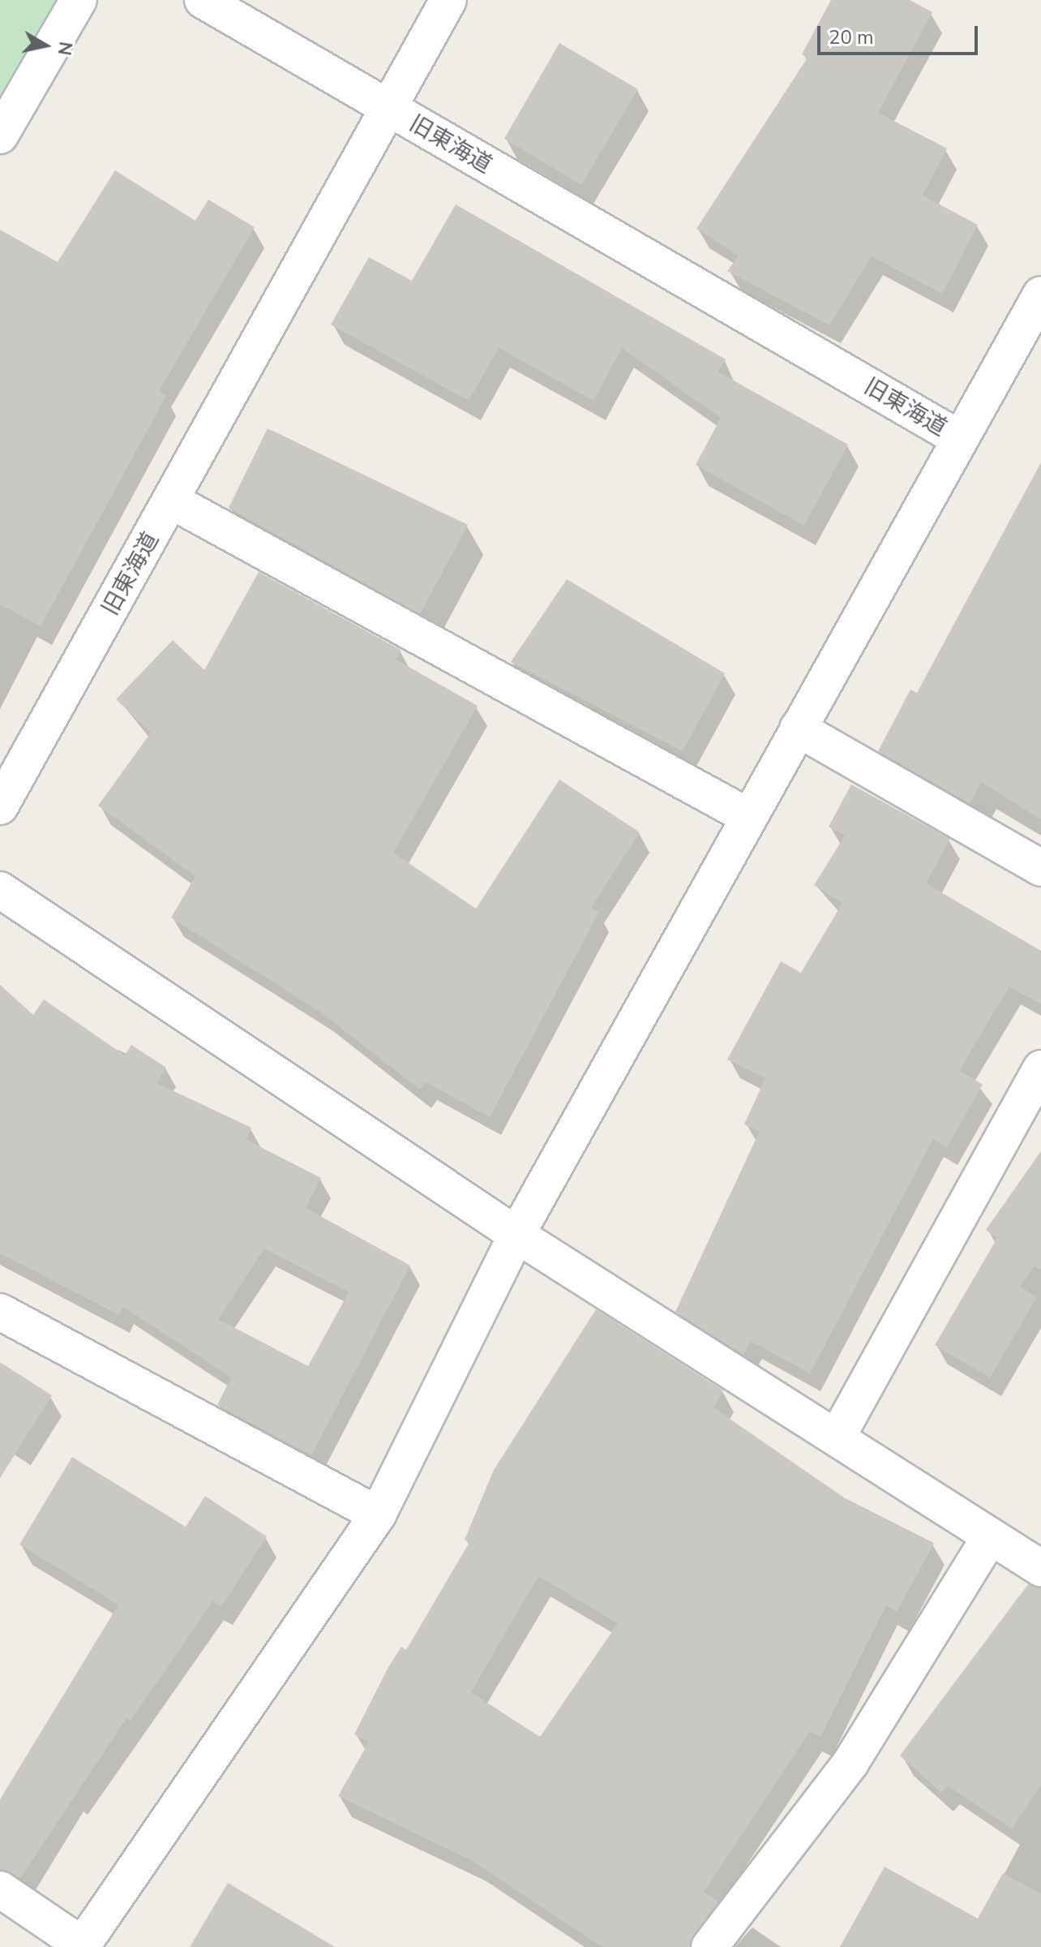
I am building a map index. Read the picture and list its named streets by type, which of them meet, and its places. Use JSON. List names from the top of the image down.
{
  "streets": {
    "street": ["旧東海道"]
  },
  "scale_bar": "20 m",
  "north": "right"
}
